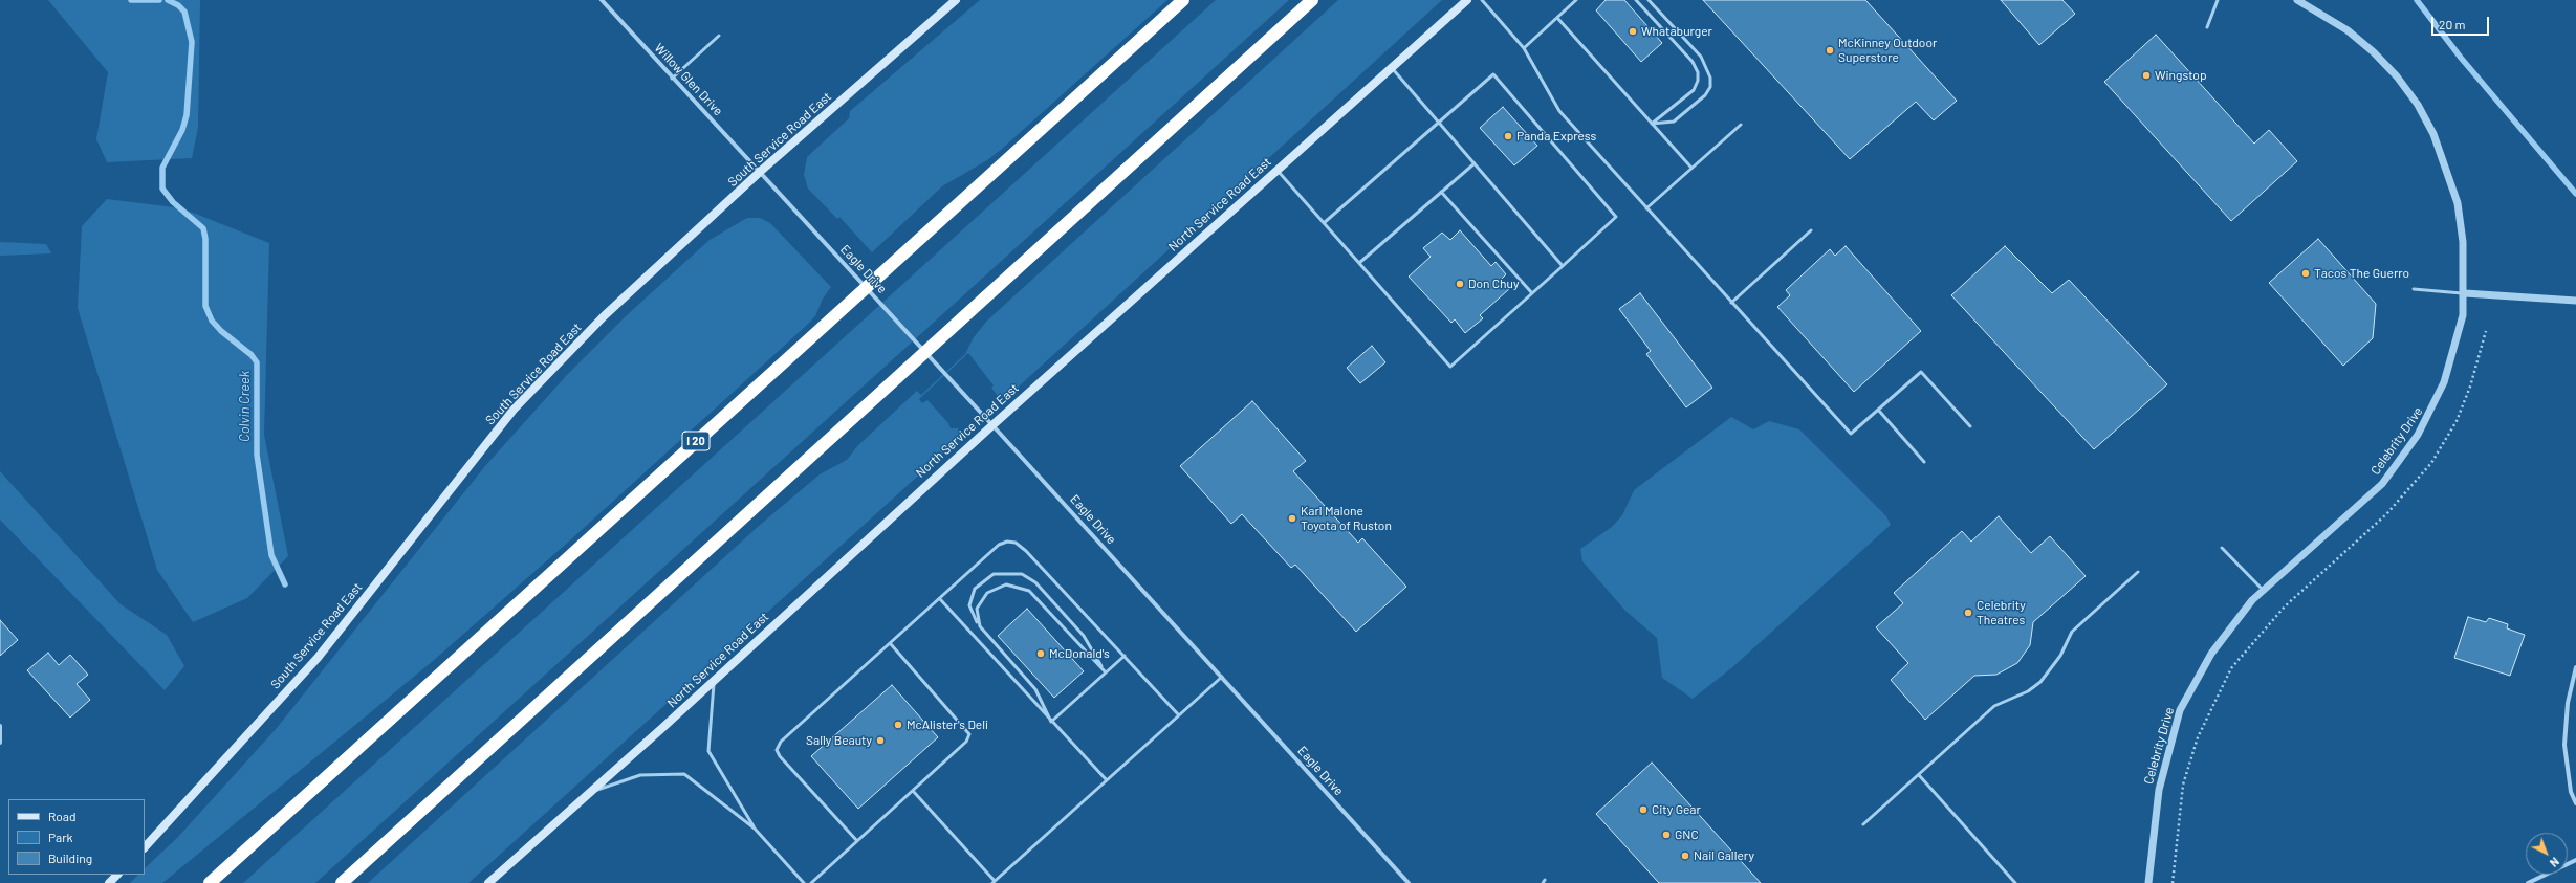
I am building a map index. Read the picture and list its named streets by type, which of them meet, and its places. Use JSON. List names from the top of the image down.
{
  "streets": {
    "highway": ["I 20"],
    "main road": ["South Service Road East", "North Service Road East"],
    "street": ["Willow Glen Drive", "Eagle Drive", "Celebrity Drive"]
  },
  "crossings": [
    ["Willow Glen Drive", "South Service Road East"],
    ["Willow Glen Drive", "Eagle Drive"],
    ["South Service Road East", "Eagle Drive"],
    ["North Service Road East", "Eagle Drive"]
  ],
  "water": ["Colvin Creek"],
  "places": [
    "Whataburger",
    "McKinney Outdoor Superstore",
    "Wingstop",
    "Panda Express",
    "Tacos The Guerro",
    "Don Chuy",
    "Karl Malone Toyota of Ruston",
    "Celebrity Theatres",
    "McDonald's",
    "McAlister's Deli",
    "Sally Beauty",
    "City Gear",
    "GNC",
    "Nail Gallery"
  ],
  "legend": ["Road", "Park", "Building"],
  "scale_bar": "20 m",
  "north": "bottom right"
}
